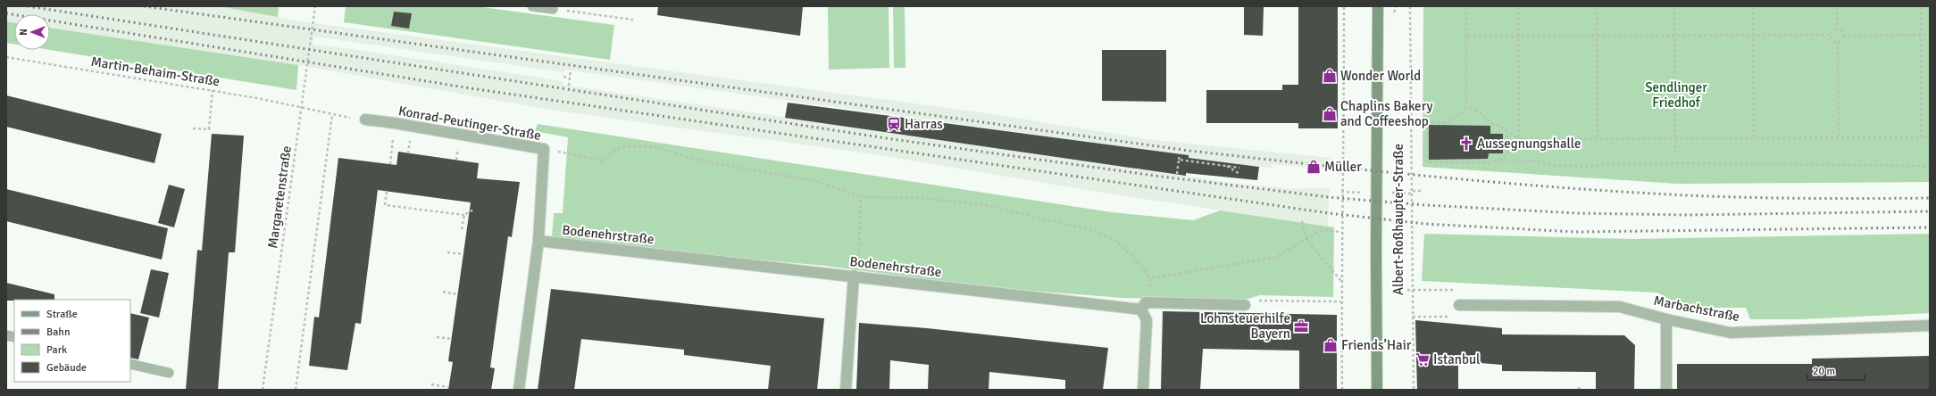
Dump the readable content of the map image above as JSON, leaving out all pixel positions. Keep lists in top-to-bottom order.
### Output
{
  "streets": {
    "main road": ["Albert-Roßhaupter-Straße"],
    "street": ["Konrad-Peutinger-Straße", "Bodenehrstraße", "Marbachstraße"],
    "path": ["Martin-Behaim-Straße", "Margaretenstraße"]
  },
  "crossings": [
    ["Martin-Behaim-Straße", "Margaretenstraße"],
    ["Konrad-Peutinger-Straße", "Bodenehrstraße"]
  ],
  "parks": ["Sendlinger Friedhof"],
  "places": {
    "shop": [
      "Wonder World",
      "Chaplins Bakery and Coffeeshop",
      "Müller",
      "Friends’Hair"
    ],
    "station": ["Harras"],
    "church": ["Aussegnungshalle"],
    "office": ["Lohnsteuerhilfe Bayern"],
    "supermarket": ["Istanbul"]
  },
  "legend": [
    "Straße",
    "Bahn",
    "Park",
    "Gebäude"
  ],
  "scale_bar": "20 m",
  "north": "left"
}
